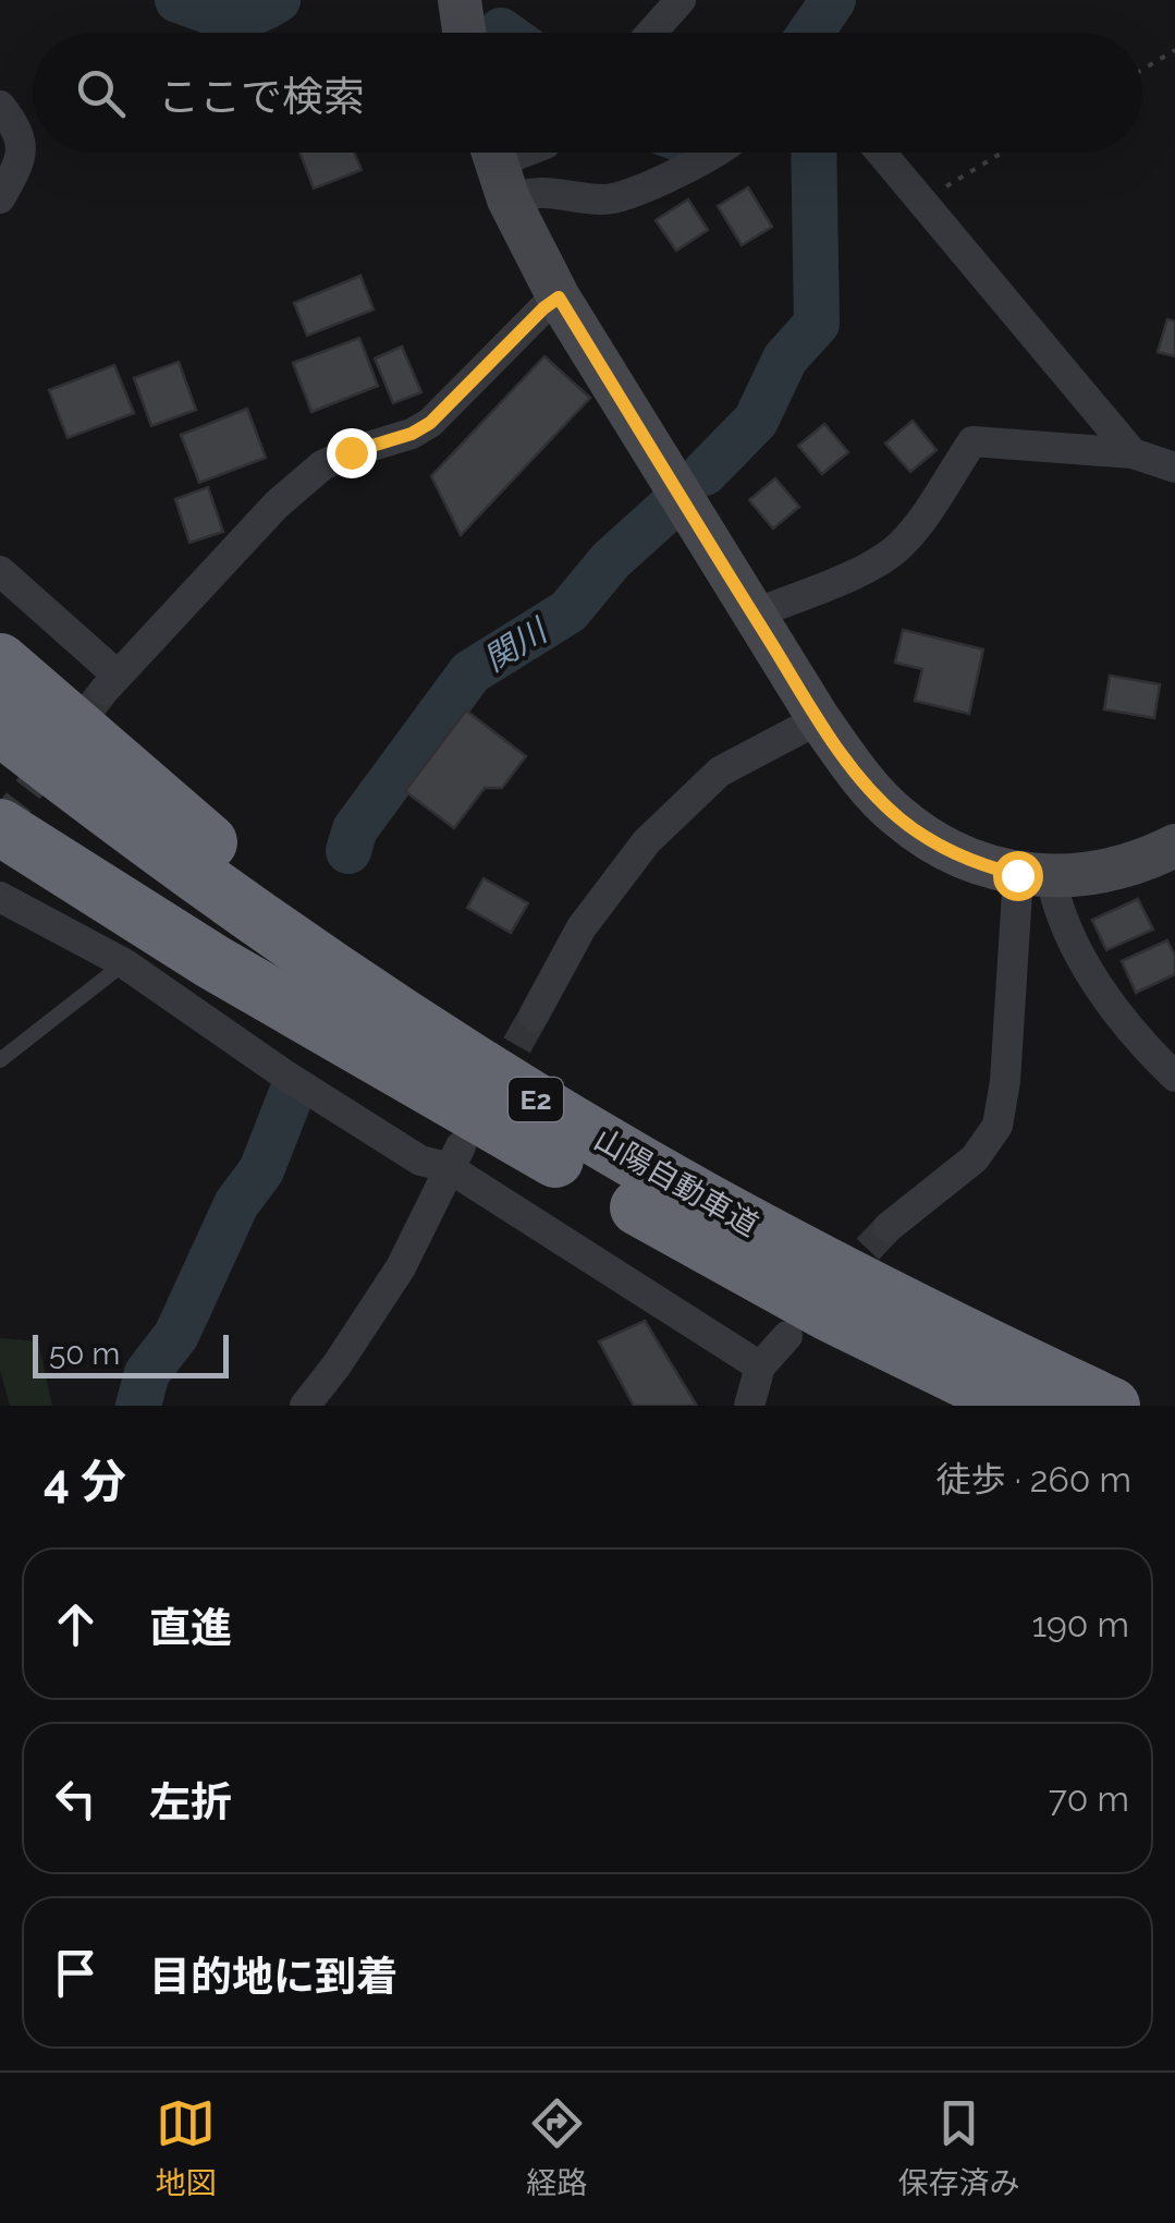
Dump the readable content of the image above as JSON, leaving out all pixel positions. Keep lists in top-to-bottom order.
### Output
{
  "streets": {
    "highway": ["E2", "山陽自動車道"]
  },
  "water": ["関川"],
  "scale_bar": "50 m",
  "page": {
    "search": "ここで検索",
    "scale": "50 m",
    "heading": ["4 分", "徒歩 · 260 m"],
    "list": [
      ["直進", "190 m"],
      ["左折", "70 m"],
      "目的地に到着"
    ],
    "nav": ["地図", "経路", "保存済み"]
  }
}
